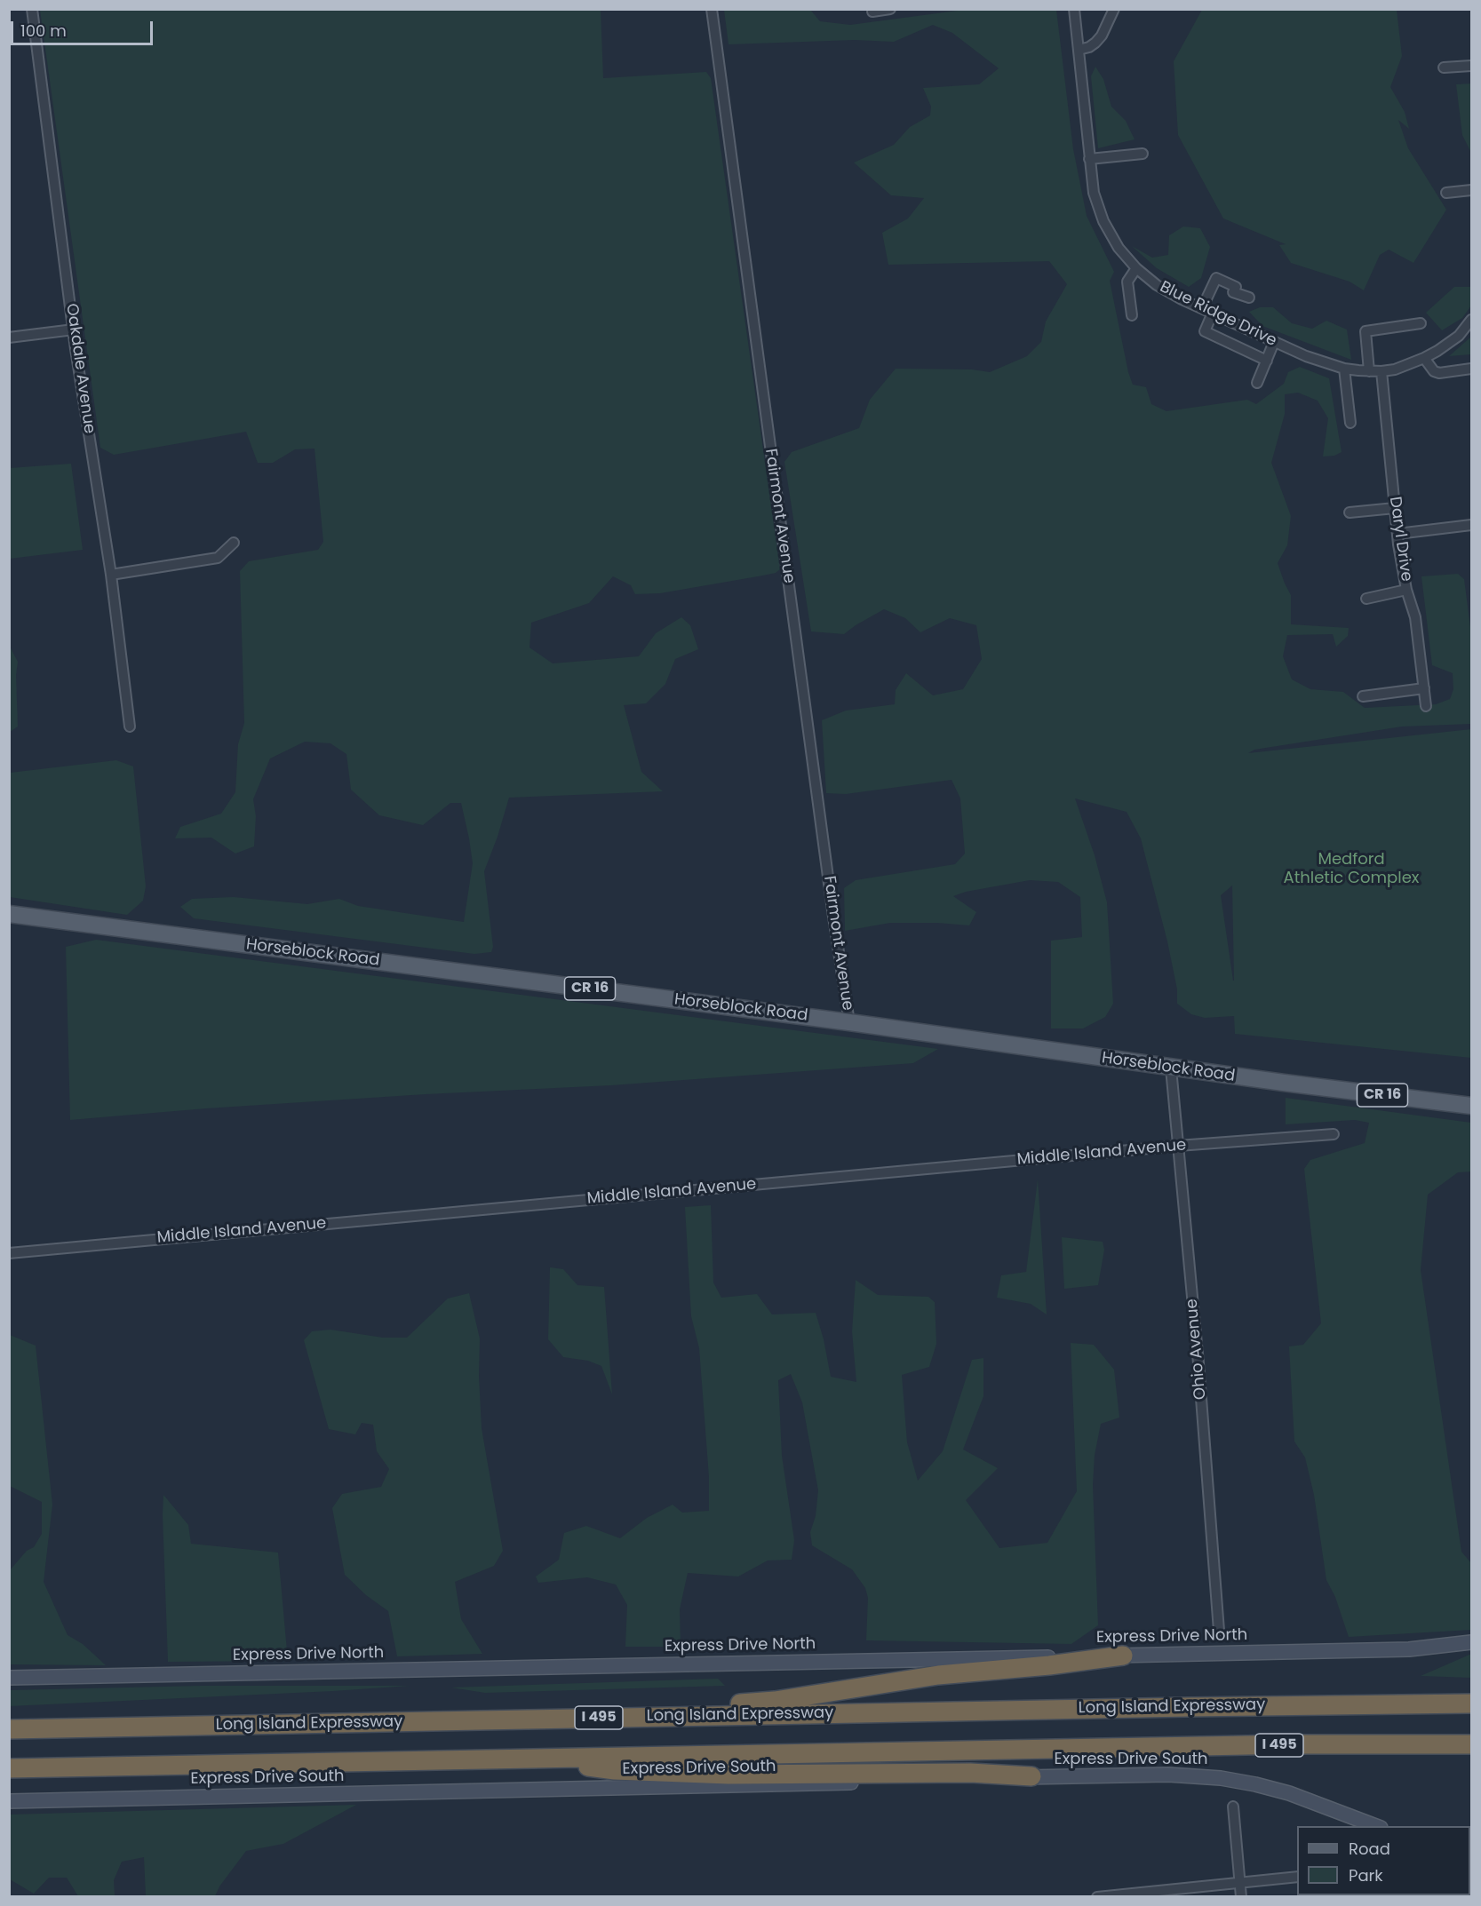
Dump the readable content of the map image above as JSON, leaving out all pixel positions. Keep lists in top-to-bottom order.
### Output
{
  "streets": {
    "highway": ["Long Island Expressway", "I 495"],
    "main road": [
      "Horseblock Road",
      "CR 16",
      "Express Drive North",
      "Express Drive South"
    ],
    "street": [
      "Blue Ridge Drive",
      "Oakdale Avenue",
      "Fairmont Avenue",
      "Daryl Drive",
      "Middle Island Avenue",
      "Ohio Avenue"
    ]
  },
  "crossings": [
    ["Blue Ridge Drive", "Daryl Drive"],
    ["Fairmont Avenue", "Horseblock Road"],
    ["Horseblock Road", "Ohio Avenue"],
    ["Middle Island Avenue", "Ohio Avenue"]
  ],
  "parks": ["Medford Athletic Complex"],
  "legend": ["Road", "Park"],
  "scale_bar": "100 m"
}
